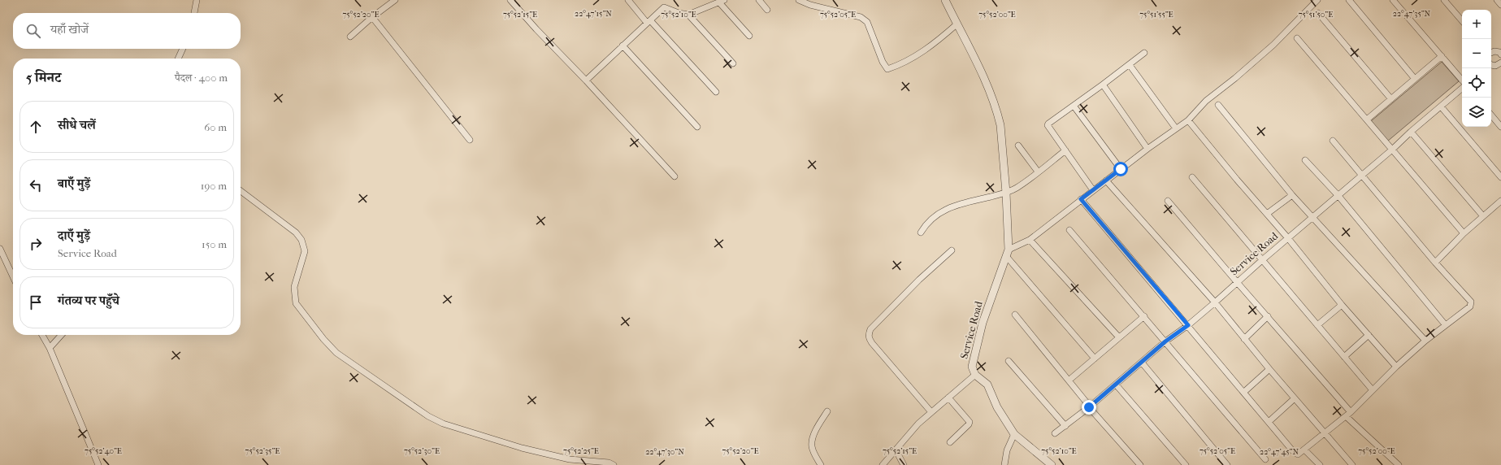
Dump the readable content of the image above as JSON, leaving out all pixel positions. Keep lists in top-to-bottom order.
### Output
{
  "streets": {
    "street": ["Service Road"]
  },
  "page": {
    "map_buttons": ["+", "−"],
    "search": "यहाँ खोजें",
    "heading": ["5 मिनट", "पैदल · 400 m"],
    "list": [
      ["सीधे चलें", "60 m"],
      ["बाएँ मुड़ें", "190 m"],
      ["दाएँ मुड़ें", "Service Road", "150 m"],
      "गंतव्य पर पहुँचे"
    ]
  },
  "coordinates": [
    "22°47'15\"N",
    "22°47'35\"N",
    "75°52'15\"E",
    "75°52'10\"E",
    "75°52'05\"E",
    "75°52'00\"E",
    "75°52'20\"E",
    "75°51'55\"E",
    "75°51'50\"E",
    "75°52'40\"E",
    "75°52'35\"E",
    "75°52'30\"E",
    "75°52'25\"E",
    "22°47'30\"N",
    "22°47'45\"N"
  ]
}
